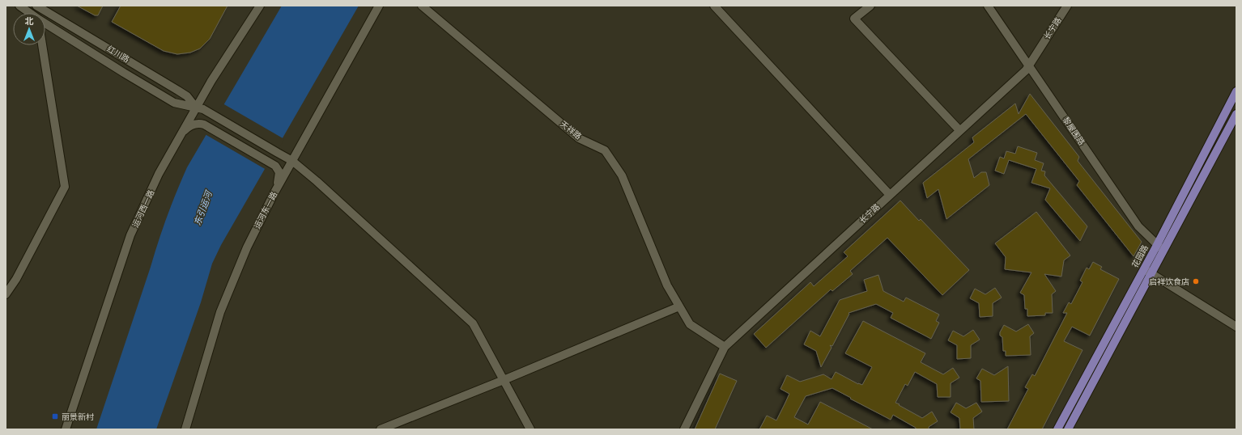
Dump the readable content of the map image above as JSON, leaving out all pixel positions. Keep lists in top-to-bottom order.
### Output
{
  "streets": {
    "main road": ["花园路"],
    "street": [
      "长宁路",
      "红川路",
      "天祥路",
      "黎屋围路",
      "运河西一路",
      "运河东一路"
    ]
  },
  "crossings": [
    ["长宁路", "天祥路"],
    ["长宁路", "黎屋围路"],
    ["红川路", "运河西一路"],
    ["红川路", "运河东一路"],
    ["黎屋围路", "花园路"]
  ],
  "water": ["东引运河"],
  "places": {
    "other": ["启祥饮食店"],
    "transit": ["丽景新村"]
  },
  "north": "top"
}
